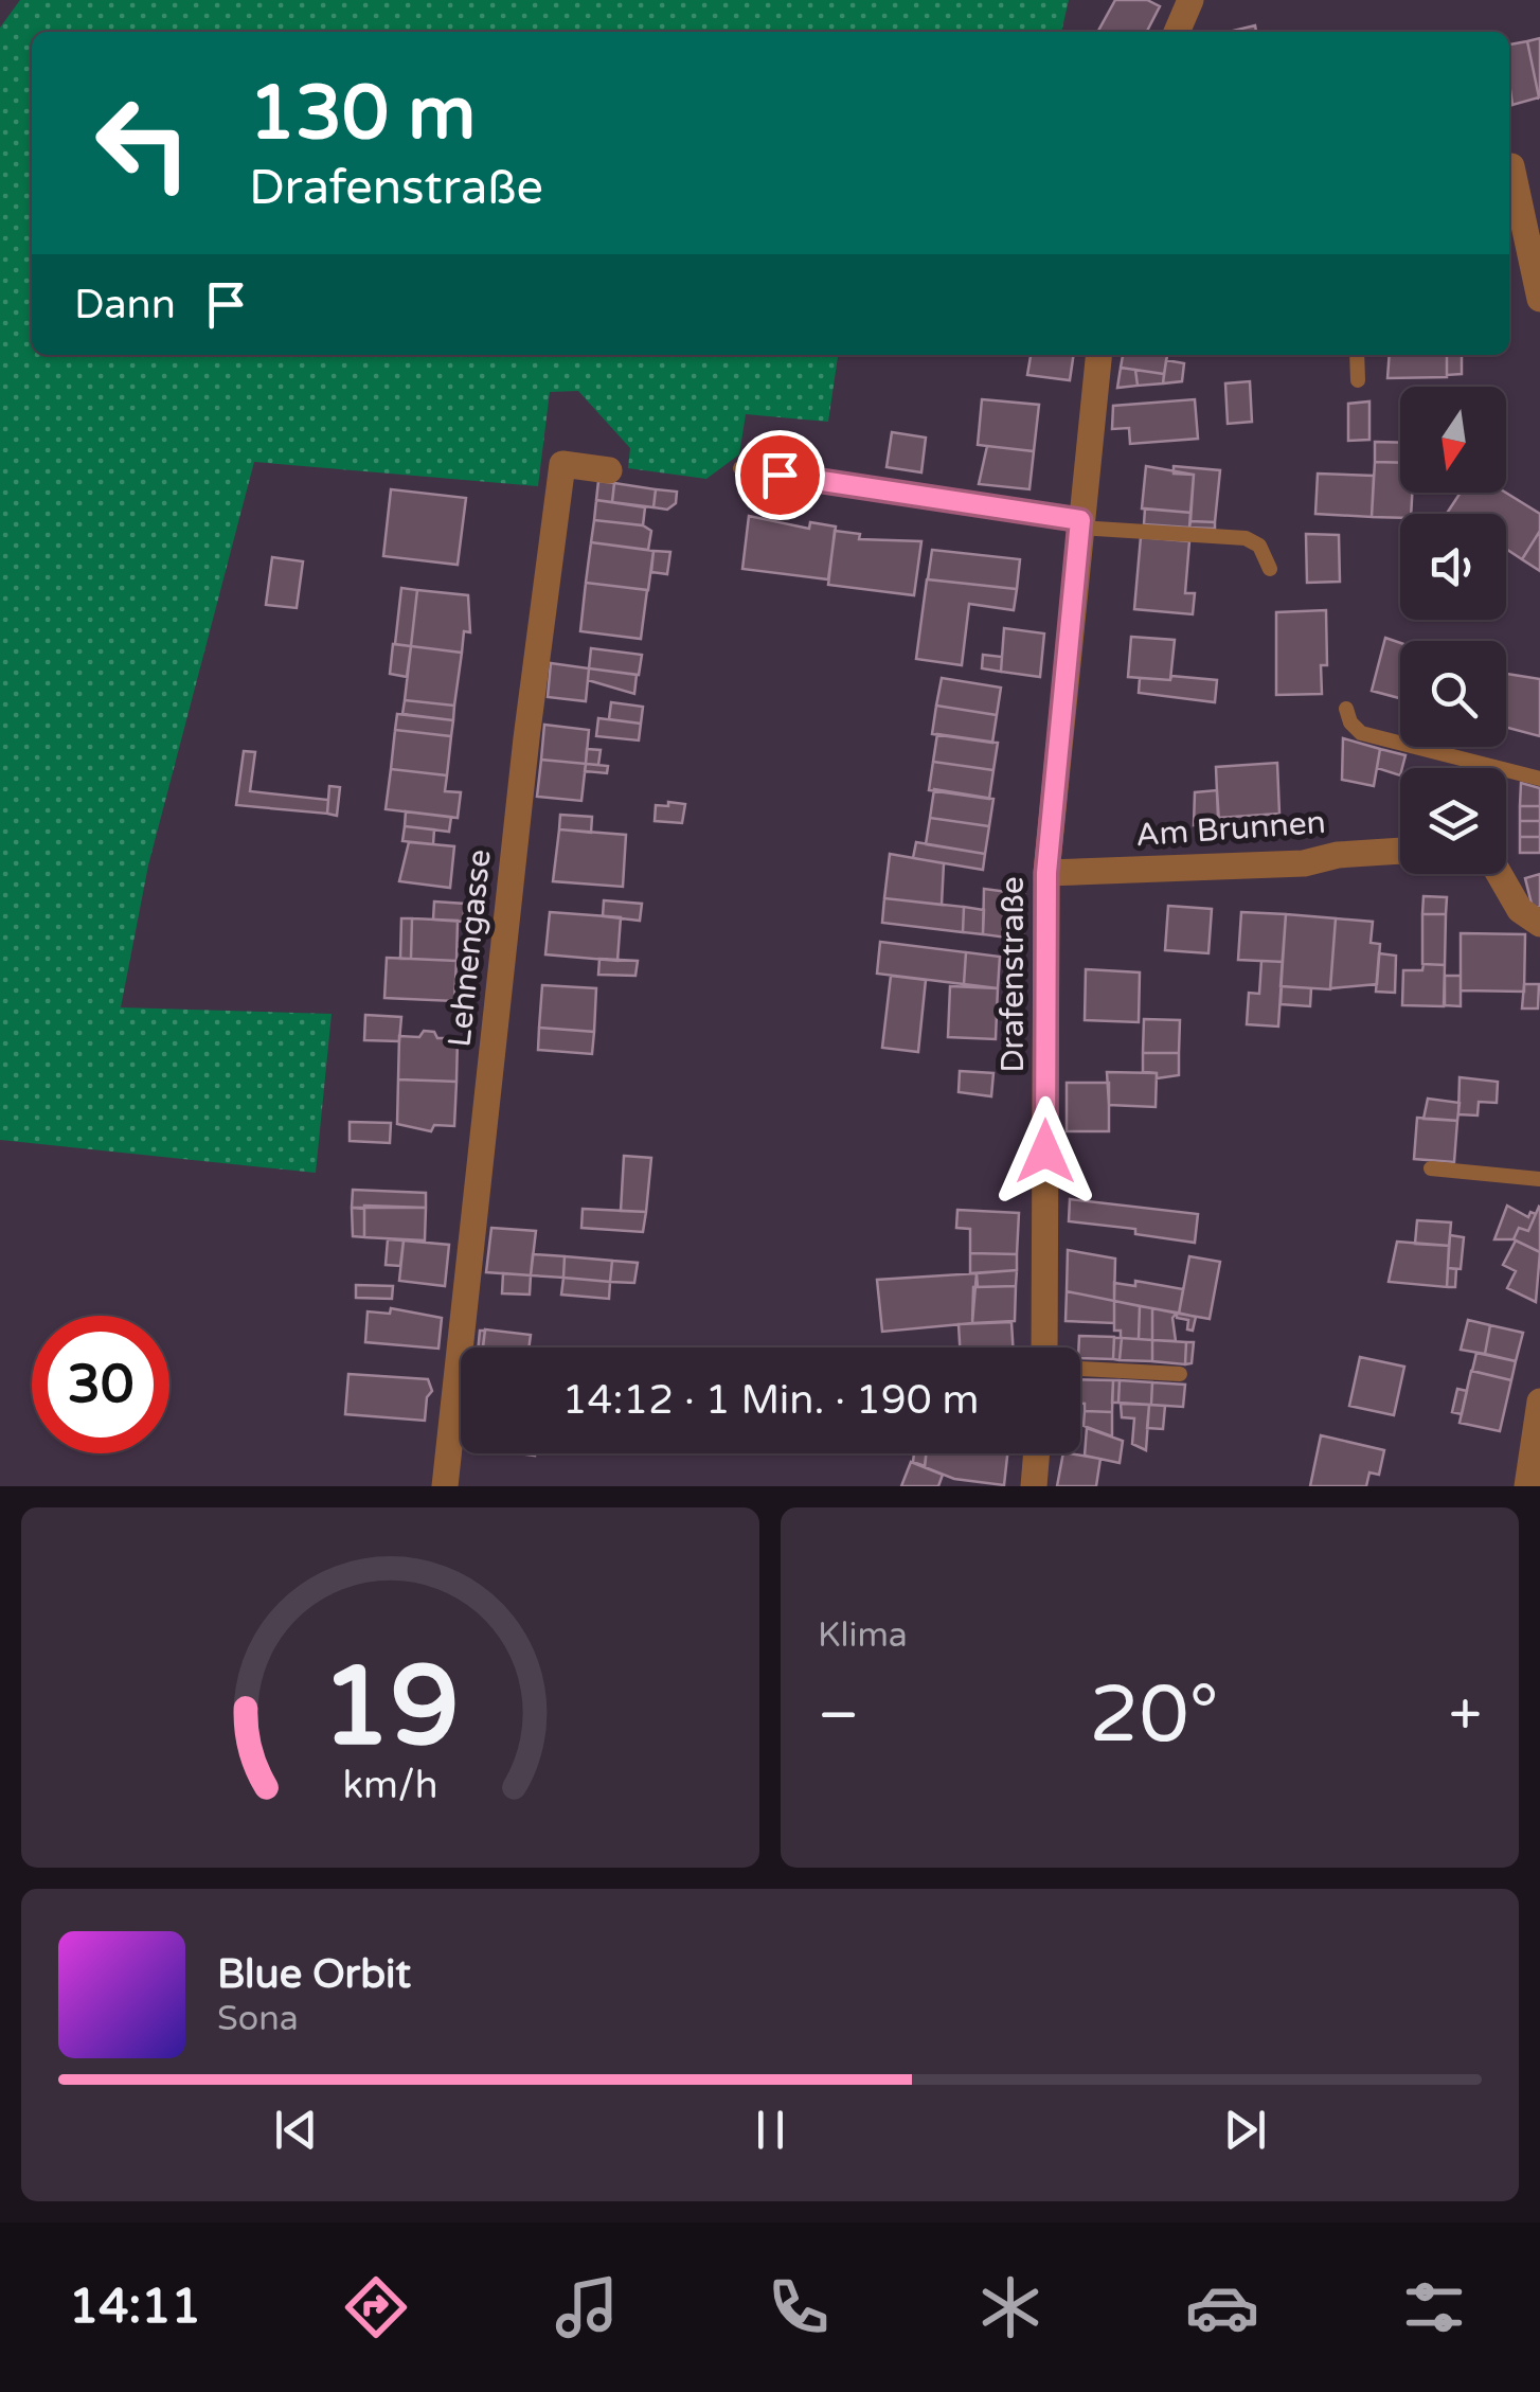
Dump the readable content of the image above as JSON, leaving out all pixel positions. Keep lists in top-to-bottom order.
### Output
{
  "streets": {
    "street": ["Am Brunnen", "Lehnengasse", "Drafenstraße"]
  },
  "crossings": [
    ["Am Brunnen", "Drafenstraße"]
  ],
  "north": "bottom",
  "page": {
    "turn": ["130 m", "Drafenstraße"],
    "then": "Dann",
    "limit": "30",
    "trip": "14:12 · 1 Min. · 190 m",
    "tile": "Klima",
    "heat": ["−", "20°", "+"],
    "song": ["Blue Orbit", "Sona"],
    "tabs": "14:11",
    "gauge": ["19", "km/h"]
  }
}
